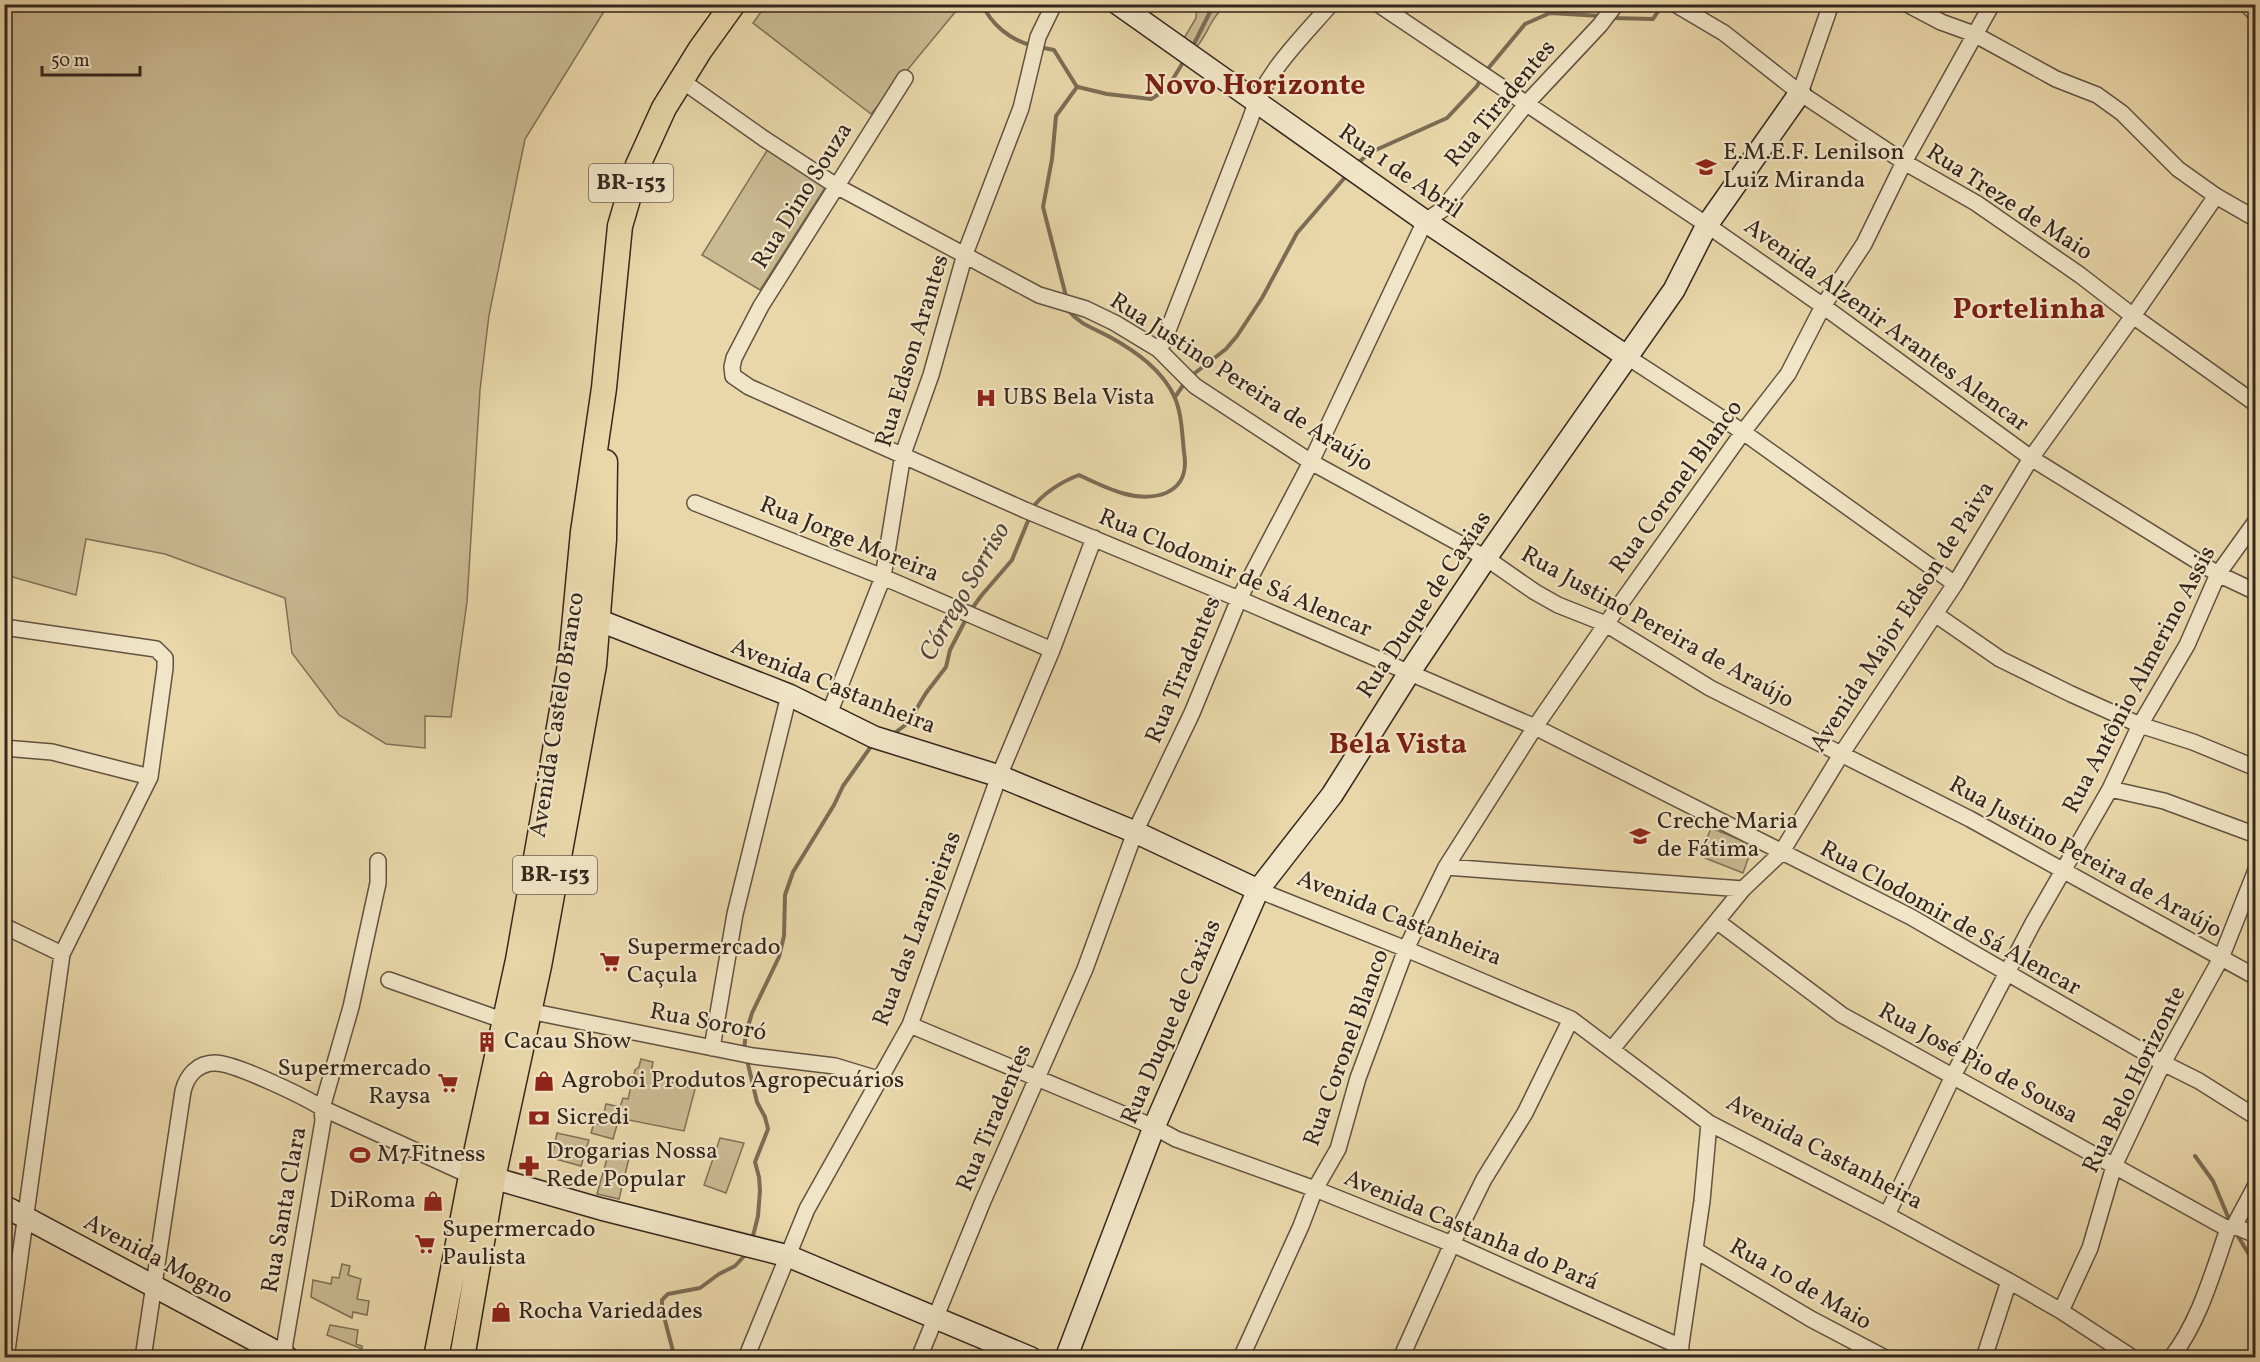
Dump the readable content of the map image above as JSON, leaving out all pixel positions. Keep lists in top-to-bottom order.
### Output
{
  "streets": {
    "main road": ["BR-153", "Avenida Castelo Branco"],
    "street": [
      "Rua Tiradentes",
      "Rua 1 de Abril",
      "Rua Dino Souza",
      "Rua Treze de Maio",
      "Avenida Alzenir Arantes Alencar",
      "Rua Edson Arantes",
      "Rua Justino Pereira de Araújo",
      "Rua Coronel Blanco",
      "Rua Jorge Moreira",
      "Rua Clodomir de Sá Alencar",
      "Rua Duque de Caxias",
      "Avenida Major Edson de Paiva",
      "Rua Antônio Almerino Assis",
      "Avenida Castanheira",
      "Rua das Laranjeiras",
      "Rua Sororó",
      "Rua José Pio de Sousa",
      "Rua Belo Horizonte",
      "Rua Santa Clara",
      "Avenida Castanha do Pará",
      "Avenida Mogno",
      "Rua 10 de Maio"
    ]
  },
  "crossings": [
    ["Rua Tiradentes", "Rua 1 de Abril"],
    ["Rua Tiradentes", "Avenida Alzenir Arantes Alencar"],
    ["Rua Tiradentes", "Rua Justino Pereira de Araújo"],
    ["Rua Tiradentes", "Rua Clodomir de Sá Alencar"],
    ["Rua Tiradentes", "Avenida Castanheira"],
    ["Rua Tiradentes", "Avenida Castanha do Pará"],
    ["Rua 1 de Abril", "Rua Duque de Caxias"],
    ["Rua Dino Souza", "Rua Justino Pereira de Araújo"],
    ["Rua Dino Souza", "Rua Clodomir de Sá Alencar"],
    ["Rua Treze de Maio", "Rua Coronel Blanco"],
    ["Rua Treze de Maio", "Rua Duque de Caxias"],
    ["Rua Treze de Maio", "Avenida Major Edson de Paiva"],
    ["Avenida Alzenir Arantes Alencar", "Rua Coronel Blanco"],
    ["Avenida Alzenir Arantes Alencar", "Rua Duque de Caxias"],
    ["Avenida Alzenir Arantes Alencar", "Avenida Major Edson de Paiva"],
    ["Avenida Alzenir Arantes Alencar", "Rua Antônio Almerino Assis"],
    ["Rua Edson Arantes", "Rua Justino Pereira de Araújo"],
    ["Rua Edson Arantes", "Rua Jorge Moreira"],
    ["Rua Edson Arantes", "Rua Clodomir de Sá Alencar"],
    ["Rua Edson Arantes", "Avenida Castanheira"],
    ["Rua Justino Pereira de Araújo", "Rua Coronel Blanco"],
    ["Rua Justino Pereira de Araújo", "Rua Duque de Caxias"],
    ["Rua Justino Pereira de Araújo", "Avenida Major Edson de Paiva"],
    ["Rua Justino Pereira de Araújo", "Rua Antônio Almerino Assis"],
    ["Rua Justino Pereira de Araújo", "Avenida Castelo Branco"],
    ["Rua Justino Pereira de Araújo", "Rua Belo Horizonte"],
    ["Rua Coronel Blanco", "Rua Clodomir de Sá Alencar"],
    ["Rua Coronel Blanco", "Avenida Castanheira"],
    ["Rua Coronel Blanco", "Avenida Castanha do Pará"],
    ["Rua Jorge Moreira", "Rua das Laranjeiras"],
    ["Rua Clodomir de Sá Alencar", "Rua Duque de Caxias"],
    ["Rua Clodomir de Sá Alencar", "Avenida Major Edson de Paiva"],
    ["Rua Clodomir de Sá Alencar", "Rua Antônio Almerino Assis"],
    ["Rua Clodomir de Sá Alencar", "Rua das Laranjeiras"],
    ["Rua Clodomir de Sá Alencar", "Rua Belo Horizonte"],
    ["Rua Duque de Caxias", "Avenida Castanheira"],
    ["Rua Duque de Caxias", "Avenida Castanha do Pará"],
    ["Avenida Major Edson de Paiva", "Avenida Castanheira"],
    ["Avenida Major Edson de Paiva", "Rua José Pio de Sousa"],
    ["Rua Antônio Almerino Assis", "Avenida Castanheira"],
    ["Rua Antônio Almerino Assis", "Rua José Pio de Sousa"],
    ["Avenida Castanheira", "Avenida Castelo Branco"],
    ["Avenida Castanheira", "Rua das Laranjeiras"],
    ["Avenida Castanheira", "Rua Belo Horizonte"],
    ["Avenida Castelo Branco", "Rua Sororó"],
    ["Rua das Laranjeiras", "Rua Sororó"],
    ["Rua das Laranjeiras", "Avenida Castanha do Pará"],
    ["Rua José Pio de Sousa", "Rua Belo Horizonte"],
    ["Rua Santa Clara", "Avenida Mogno"]
  ],
  "districts": ["Novo Horizonte", "Portelinha", "Bela Vista"],
  "water": ["Córrego Sorriso"],
  "places": {
    "school or university": ["E.M.E.F. Lenilson Luiz Miranda", "Creche Maria de Fátima"],
    "hospital": ["UBS Bela Vista"],
    "supermarket": ["Supermercado Caçula", "Supermercado Raysa", "Supermercado Paulista"],
    "building": ["Cacau Show"],
    "shop": ["Agroboi Produtos Agropecuários", "DiRoma", "Rocha Variedades"],
    "bank": ["Sicredi"],
    "sports": ["M7Fitness"],
    "pharmacy": ["Drogarias Nossa Rede Popular"]
  },
  "scale_bar": "50 m"
}
